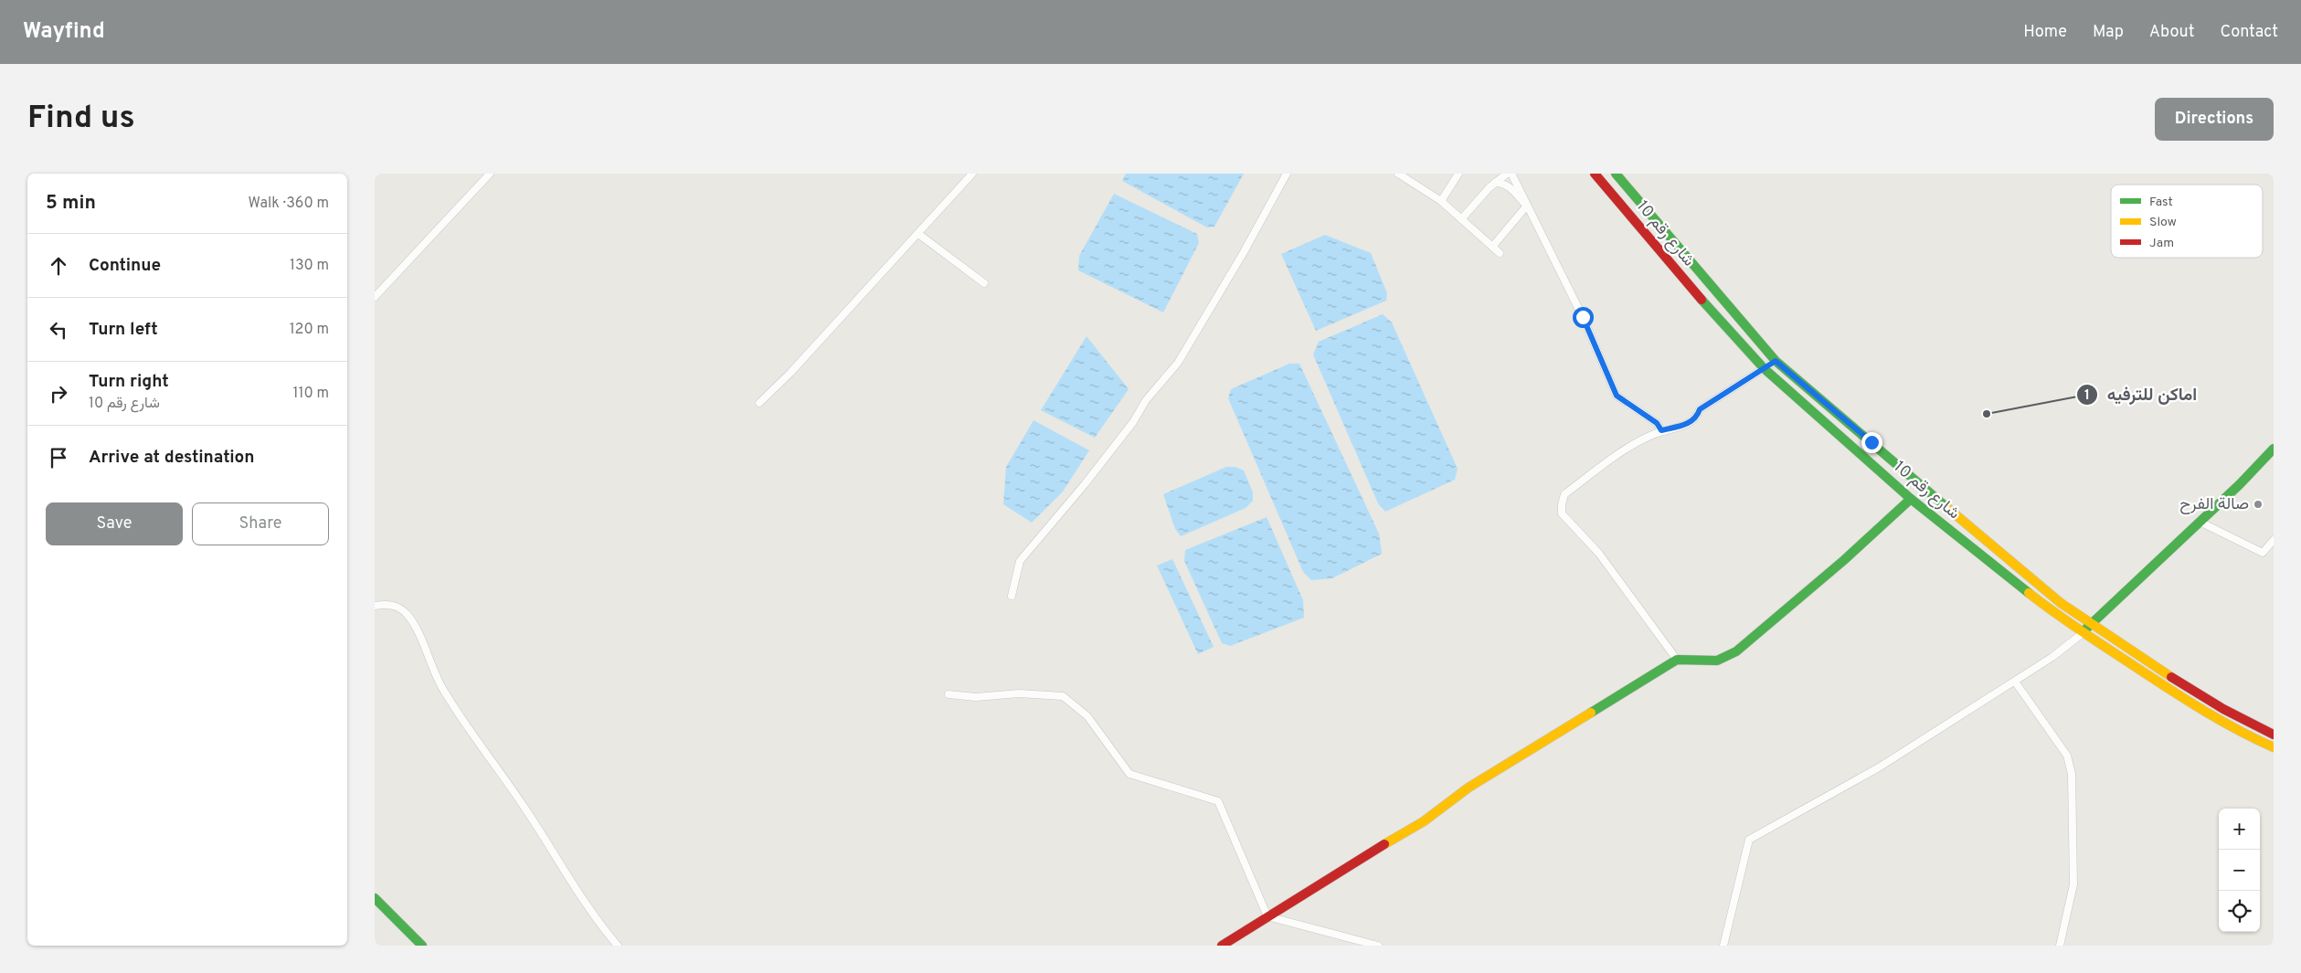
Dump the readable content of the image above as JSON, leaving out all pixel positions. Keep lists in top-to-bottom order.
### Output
{
  "streets": {
    "main road": ["شارع رقم 10"]
  },
  "places": ["اماكن للترفيه", "صالة الفرح"],
  "legend": ["Fast", "Slow", "Jam"],
  "page": {
    "header": "Wayfind",
    "nav": [
      "Home",
      "Map",
      "About",
      "Contact"
    ],
    "buttons": [
      "Directions",
      ["Save", "Share"]
    ],
    "title": "Find us",
    "heading": ["5 min", "Walk · 360 m"],
    "list": [
      ["Continue", "130 m"],
      ["Turn left", "120 m"],
      ["Turn right", "شارع رقم 10", "110 m"],
      "Arrive at destination"
    ],
    "map_buttons": ["+", "−"]
  }
}
